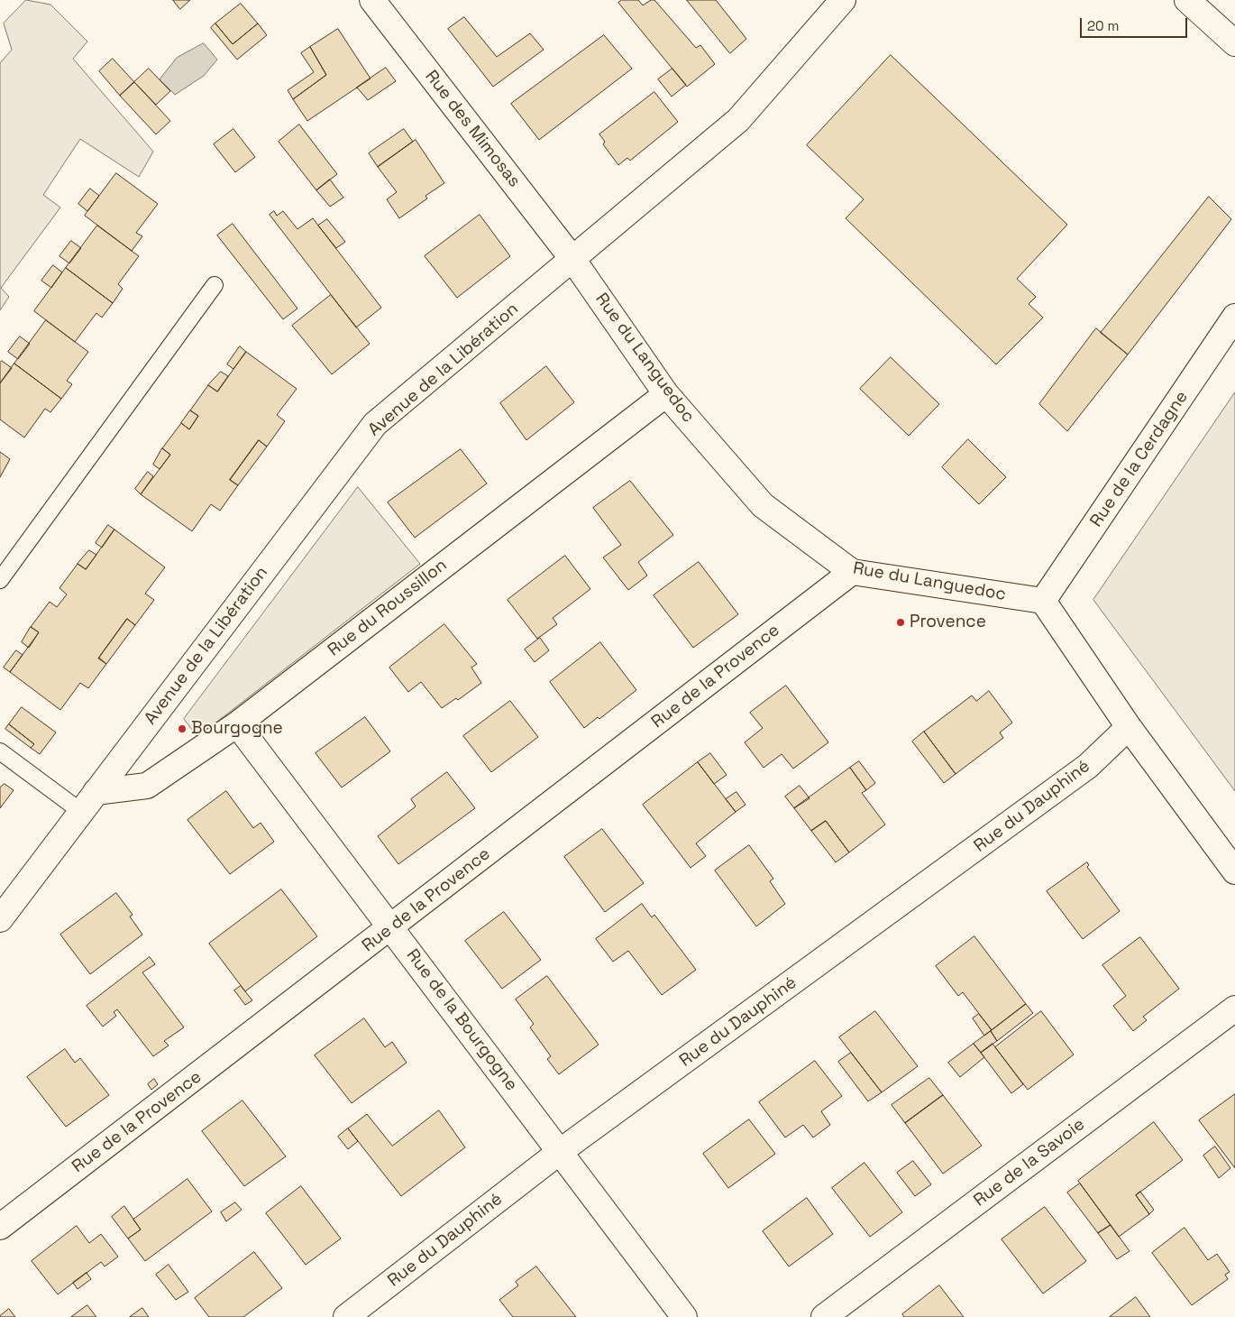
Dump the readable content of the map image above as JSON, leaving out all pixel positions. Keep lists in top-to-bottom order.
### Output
{
  "streets": {
    "street": [
      "Rue des Mimosas",
      "Rue du Languedoc",
      "Avenue de la Libération",
      "Rue de la Cerdagne",
      "Rue du Roussillon",
      "Rue de la Provence",
      "Rue du Dauphiné",
      "Rue de la Bourgogne",
      "Rue de la Savoie"
    ]
  },
  "crossings": [
    ["Rue des Mimosas", "Rue du Languedoc"],
    ["Rue des Mimosas", "Avenue de la Libération"],
    ["Rue du Languedoc", "Avenue de la Libération"],
    ["Rue du Languedoc", "Rue de la Cerdagne"],
    ["Rue du Languedoc", "Rue du Roussillon"],
    ["Rue du Languedoc", "Rue de la Provence"],
    ["Avenue de la Libération", "Rue du Roussillon"],
    ["Rue du Roussillon", "Rue de la Bourgogne"],
    ["Rue de la Provence", "Rue de la Bourgogne"],
    ["Rue du Dauphiné", "Rue de la Bourgogne"]
  ],
  "places": ["Provence", "Bourgogne"],
  "scale_bar": "20 m"
}
